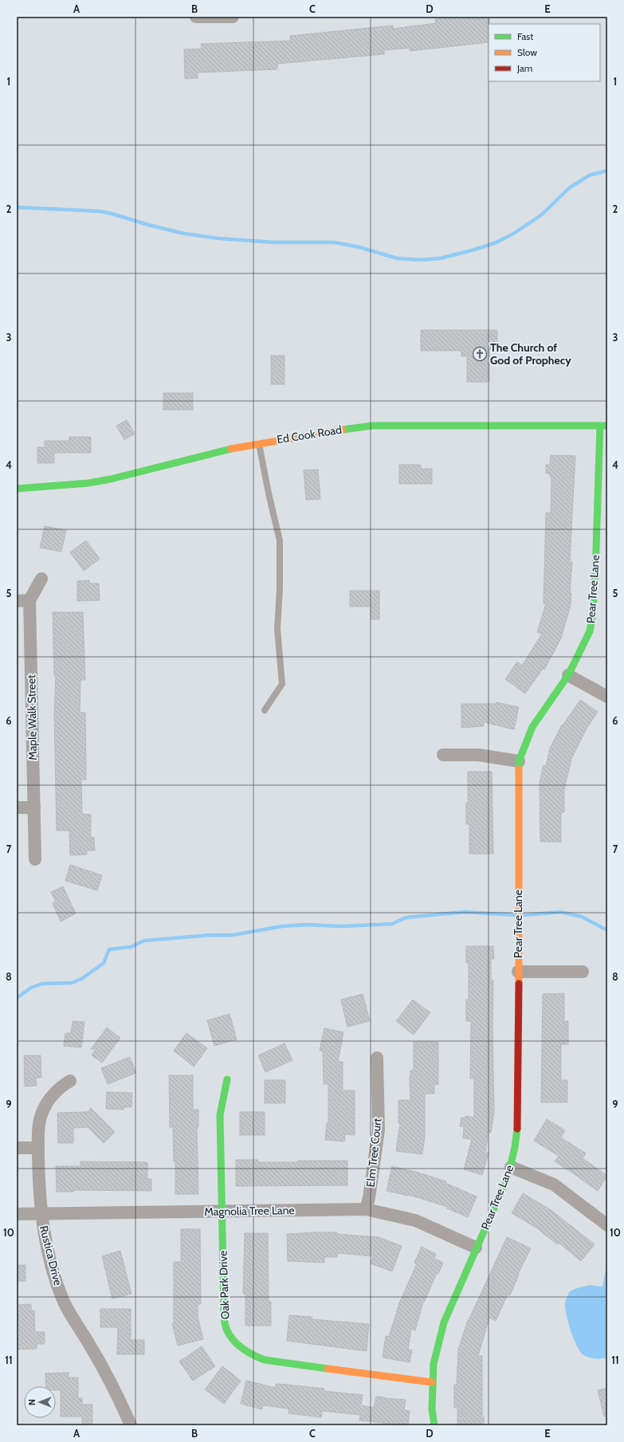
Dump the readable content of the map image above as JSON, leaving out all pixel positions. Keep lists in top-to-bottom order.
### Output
{
  "streets": {
    "street": [
      "Ed Cook Road",
      "Pear Tree Lane",
      "Maple Walk Street",
      "Elm Tree Court",
      "Magnolia Tree Lane",
      "Rustica Drive",
      "Oak Park Drive"
    ]
  },
  "crossings": [
    ["Ed Cook Road", "Pear Tree Lane"],
    ["Pear Tree Lane", "Magnolia Tree Lane"],
    ["Pear Tree Lane", "Oak Park Drive"],
    ["Elm Tree Court", "Magnolia Tree Lane"],
    ["Magnolia Tree Lane", "Rustica Drive"],
    ["Magnolia Tree Lane", "Oak Park Drive"]
  ],
  "places": {
    "church": ["The Church of God of Prophecy"]
  },
  "legend": ["Fast", "Slow", "Jam"],
  "north": "left",
  "grid": {
    "columns": [
      "A",
      "B",
      "C",
      "D",
      "E"
    ],
    "rows": [
      "1",
      "2",
      "3",
      "4",
      "5",
      "6",
      "7",
      "8",
      "9",
      "10",
      "11"
    ]
  }
}
